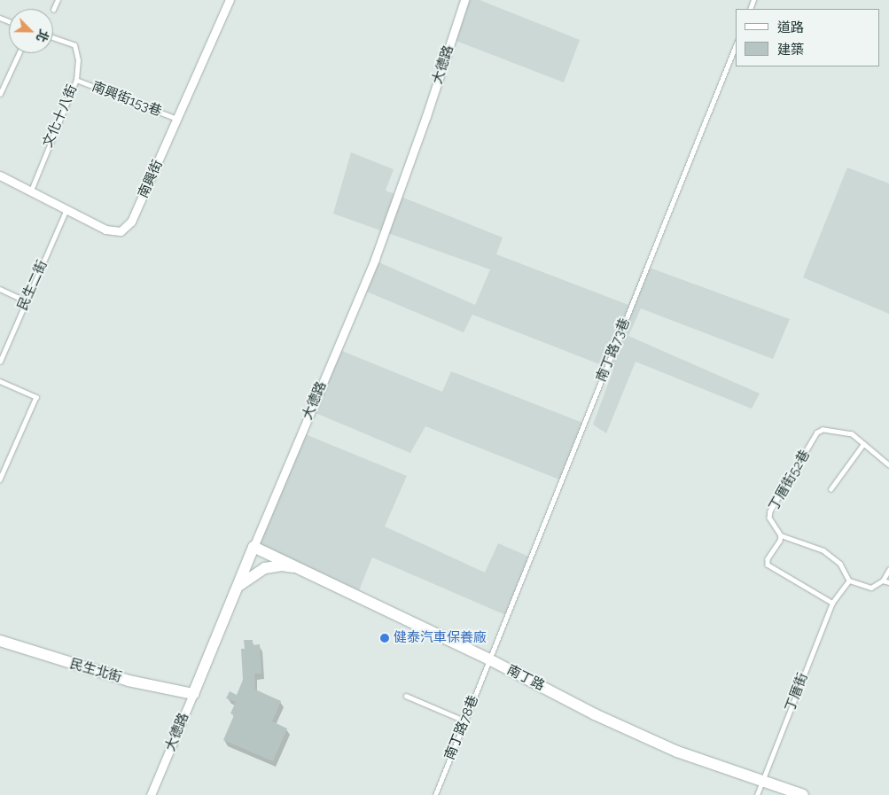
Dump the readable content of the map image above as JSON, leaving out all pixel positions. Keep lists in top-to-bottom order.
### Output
{
  "streets": {
    "street": [
      "大德路",
      "南興街",
      "民生北街",
      "南丁路"
    ],
    "lane": [
      "南興街153巷",
      "文化十八街",
      "民生二街",
      "南丁路73巷",
      "丁厝街52巷",
      "丁厝街",
      "南丁路78巷"
    ]
  },
  "crossings": [
    ["大德路", "民生北街"],
    ["大德路", "南丁路"],
    ["南興街153巷", "文化十八街"],
    ["南興街153巷", "南興街"],
    ["文化十八街", "南興街"],
    ["南興街", "民生二街"],
    ["南丁路73巷", "南丁路"],
    ["南丁路73巷", "南丁路78巷"],
    ["南丁路", "丁厝街"],
    ["南丁路", "南丁路78巷"]
  ],
  "places": ["健泰汽車保養廠"],
  "legend": ["道路", "建築"],
  "north": "bottom right"
}
